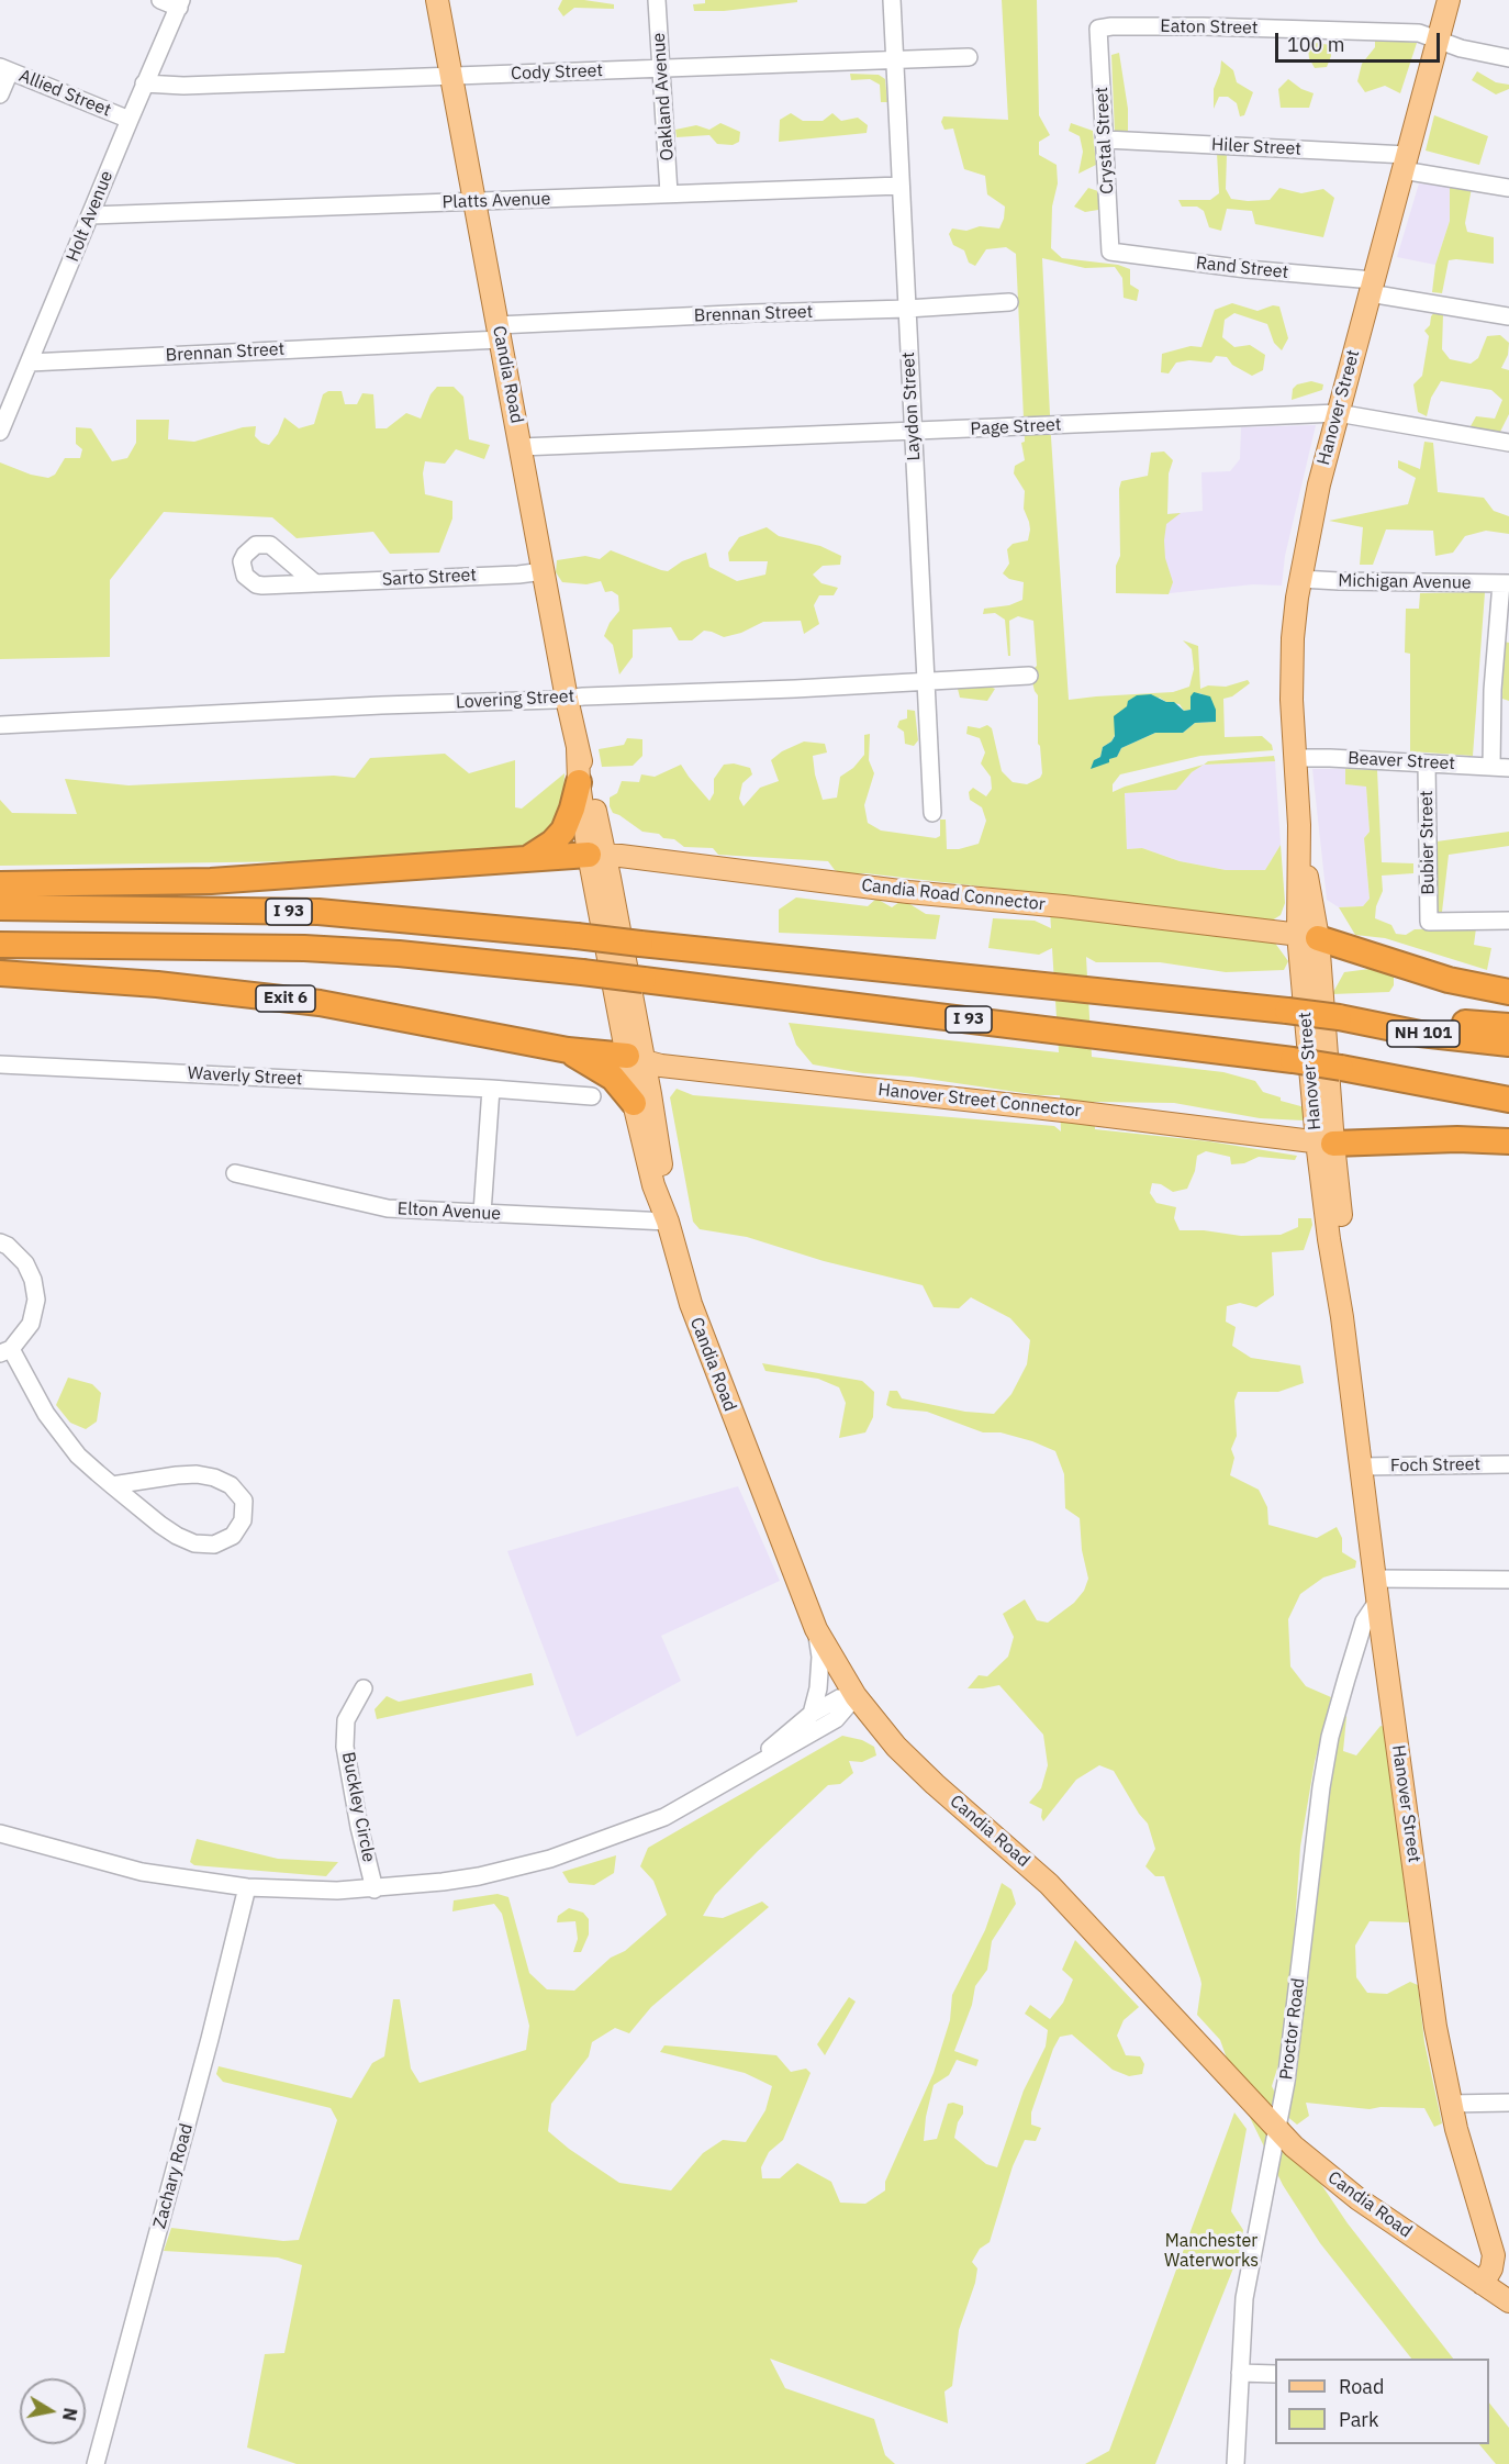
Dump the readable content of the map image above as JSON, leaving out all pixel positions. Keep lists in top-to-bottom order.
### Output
{
  "streets": {
    "highway": ["I 93", "Exit 6", "NH 101"],
    "main road": [
      "Candia Road",
      "Hanover Street",
      "Candia Road Connector",
      "Hanover Street Connector"
    ],
    "street": [
      "Eaton Street",
      "Cody Street",
      "Allied Street",
      "Oakland Avenue",
      "Crystal Street",
      "Hiler Street",
      "Platts Avenue",
      "Holt Avenue",
      "Rand Street",
      "Brennan Street",
      "Laydon Street",
      "Page Street",
      "Sarto Street",
      "Michigan Avenue",
      "Lovering Street",
      "Beaver Street",
      "Bubier Street",
      "Waverly Street",
      "Elton Avenue",
      "Foch Street",
      "Buckley Circle",
      "Proctor Road",
      "Zachary Road"
    ]
  },
  "crossings": [
    ["Eaton Street", "Crystal Street"],
    ["Eaton Street", "Hanover Street"],
    ["Cody Street", "Oakland Avenue"],
    ["Cody Street", "Holt Avenue"],
    ["Cody Street", "Candia Road"],
    ["Cody Street", "Laydon Street"],
    ["Allied Street", "Holt Avenue"],
    ["Oakland Avenue", "Platts Avenue"],
    ["Crystal Street", "Hiler Street"],
    ["Crystal Street", "Rand Street"],
    ["Hiler Street", "Hanover Street"],
    ["Platts Avenue", "Holt Avenue"],
    ["Platts Avenue", "Candia Road"],
    ["Platts Avenue", "Laydon Street"],
    ["Holt Avenue", "Brennan Street"],
    ["Rand Street", "Hanover Street"],
    ["Brennan Street", "Candia Road"],
    ["Brennan Street", "Laydon Street"],
    ["Candia Road", "Hanover Street"],
    ["Candia Road", "Page Street"],
    ["Candia Road", "Sarto Street"],
    ["Candia Road", "Lovering Street"],
    ["Candia Road", "Candia Road Connector"],
    ["Candia Road", "Hanover Street Connector"],
    ["Candia Road", "Elton Avenue"],
    ["Candia Road", "Proctor Road"],
    ["Laydon Street", "Page Street"],
    ["Laydon Street", "Lovering Street"],
    ["Hanover Street", "Page Street"],
    ["Hanover Street", "Michigan Avenue"],
    ["Hanover Street", "Beaver Street"],
    ["Hanover Street", "Candia Road Connector"],
    ["Hanover Street", "Hanover Street Connector"],
    ["Hanover Street", "Foch Street"],
    ["Hanover Street", "Proctor Road"],
    ["Beaver Street", "Bubier Street"],
    ["I 93", "NH 101"]
  ],
  "parks": ["Manchester Waterworks"],
  "legend": ["Road", "Park"],
  "scale_bar": "100 m",
  "north": "right"
}
